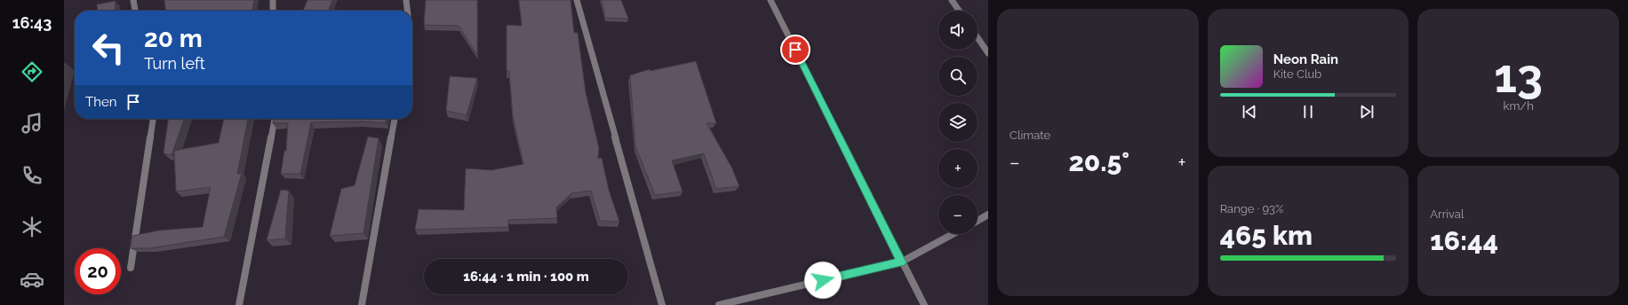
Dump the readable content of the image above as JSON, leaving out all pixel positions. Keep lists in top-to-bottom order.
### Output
{
  "page": {
    "tabs": "16:43",
    "tile": [
      "Climate",
      ["13", "km/h"],
      ["Range · 93%", "465 km"],
      ["Arrival", "16:44"]
    ],
    "map_buttons": ["+", "−"],
    "turn": ["20 m", "Turn left"],
    "song": ["Neon Rain", "Kite Club"],
    "then": "Then",
    "heat": ["−", "20.5°", "+"],
    "limit": "20",
    "trip": "16:44 · 1 min · 100 m"
  }
}
